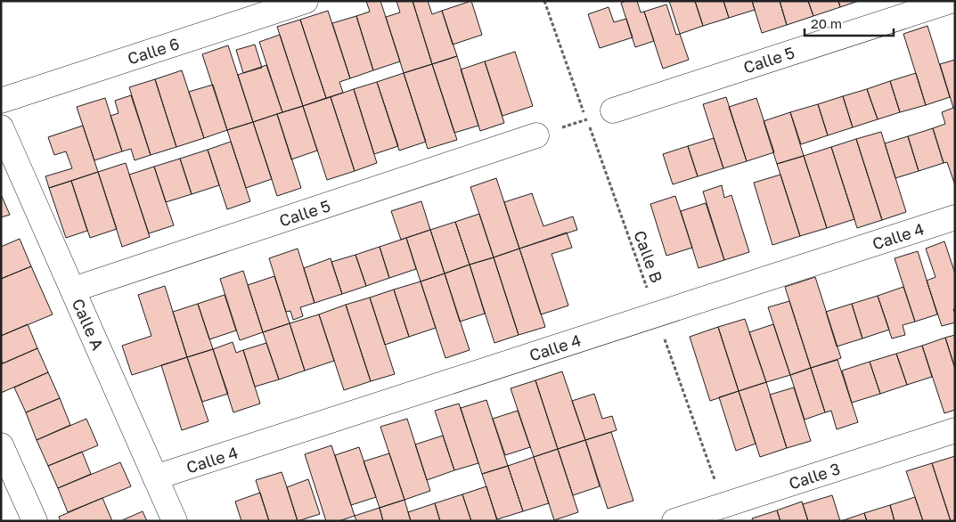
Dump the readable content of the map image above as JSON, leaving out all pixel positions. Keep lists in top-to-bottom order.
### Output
{
  "streets": {
    "street": [
      "Calle 6",
      "Calle 5",
      "Calle 4",
      "Calle A",
      "Calle 3"
    ],
    "path": ["Calle B"]
  },
  "crossings": [
    ["Calle 5", "Calle A"],
    ["Calle 4", "Calle B"],
    ["Calle 4", "Calle A"],
    ["Calle B", "Calle 3"]
  ],
  "scale_bar": "20 m"
}
